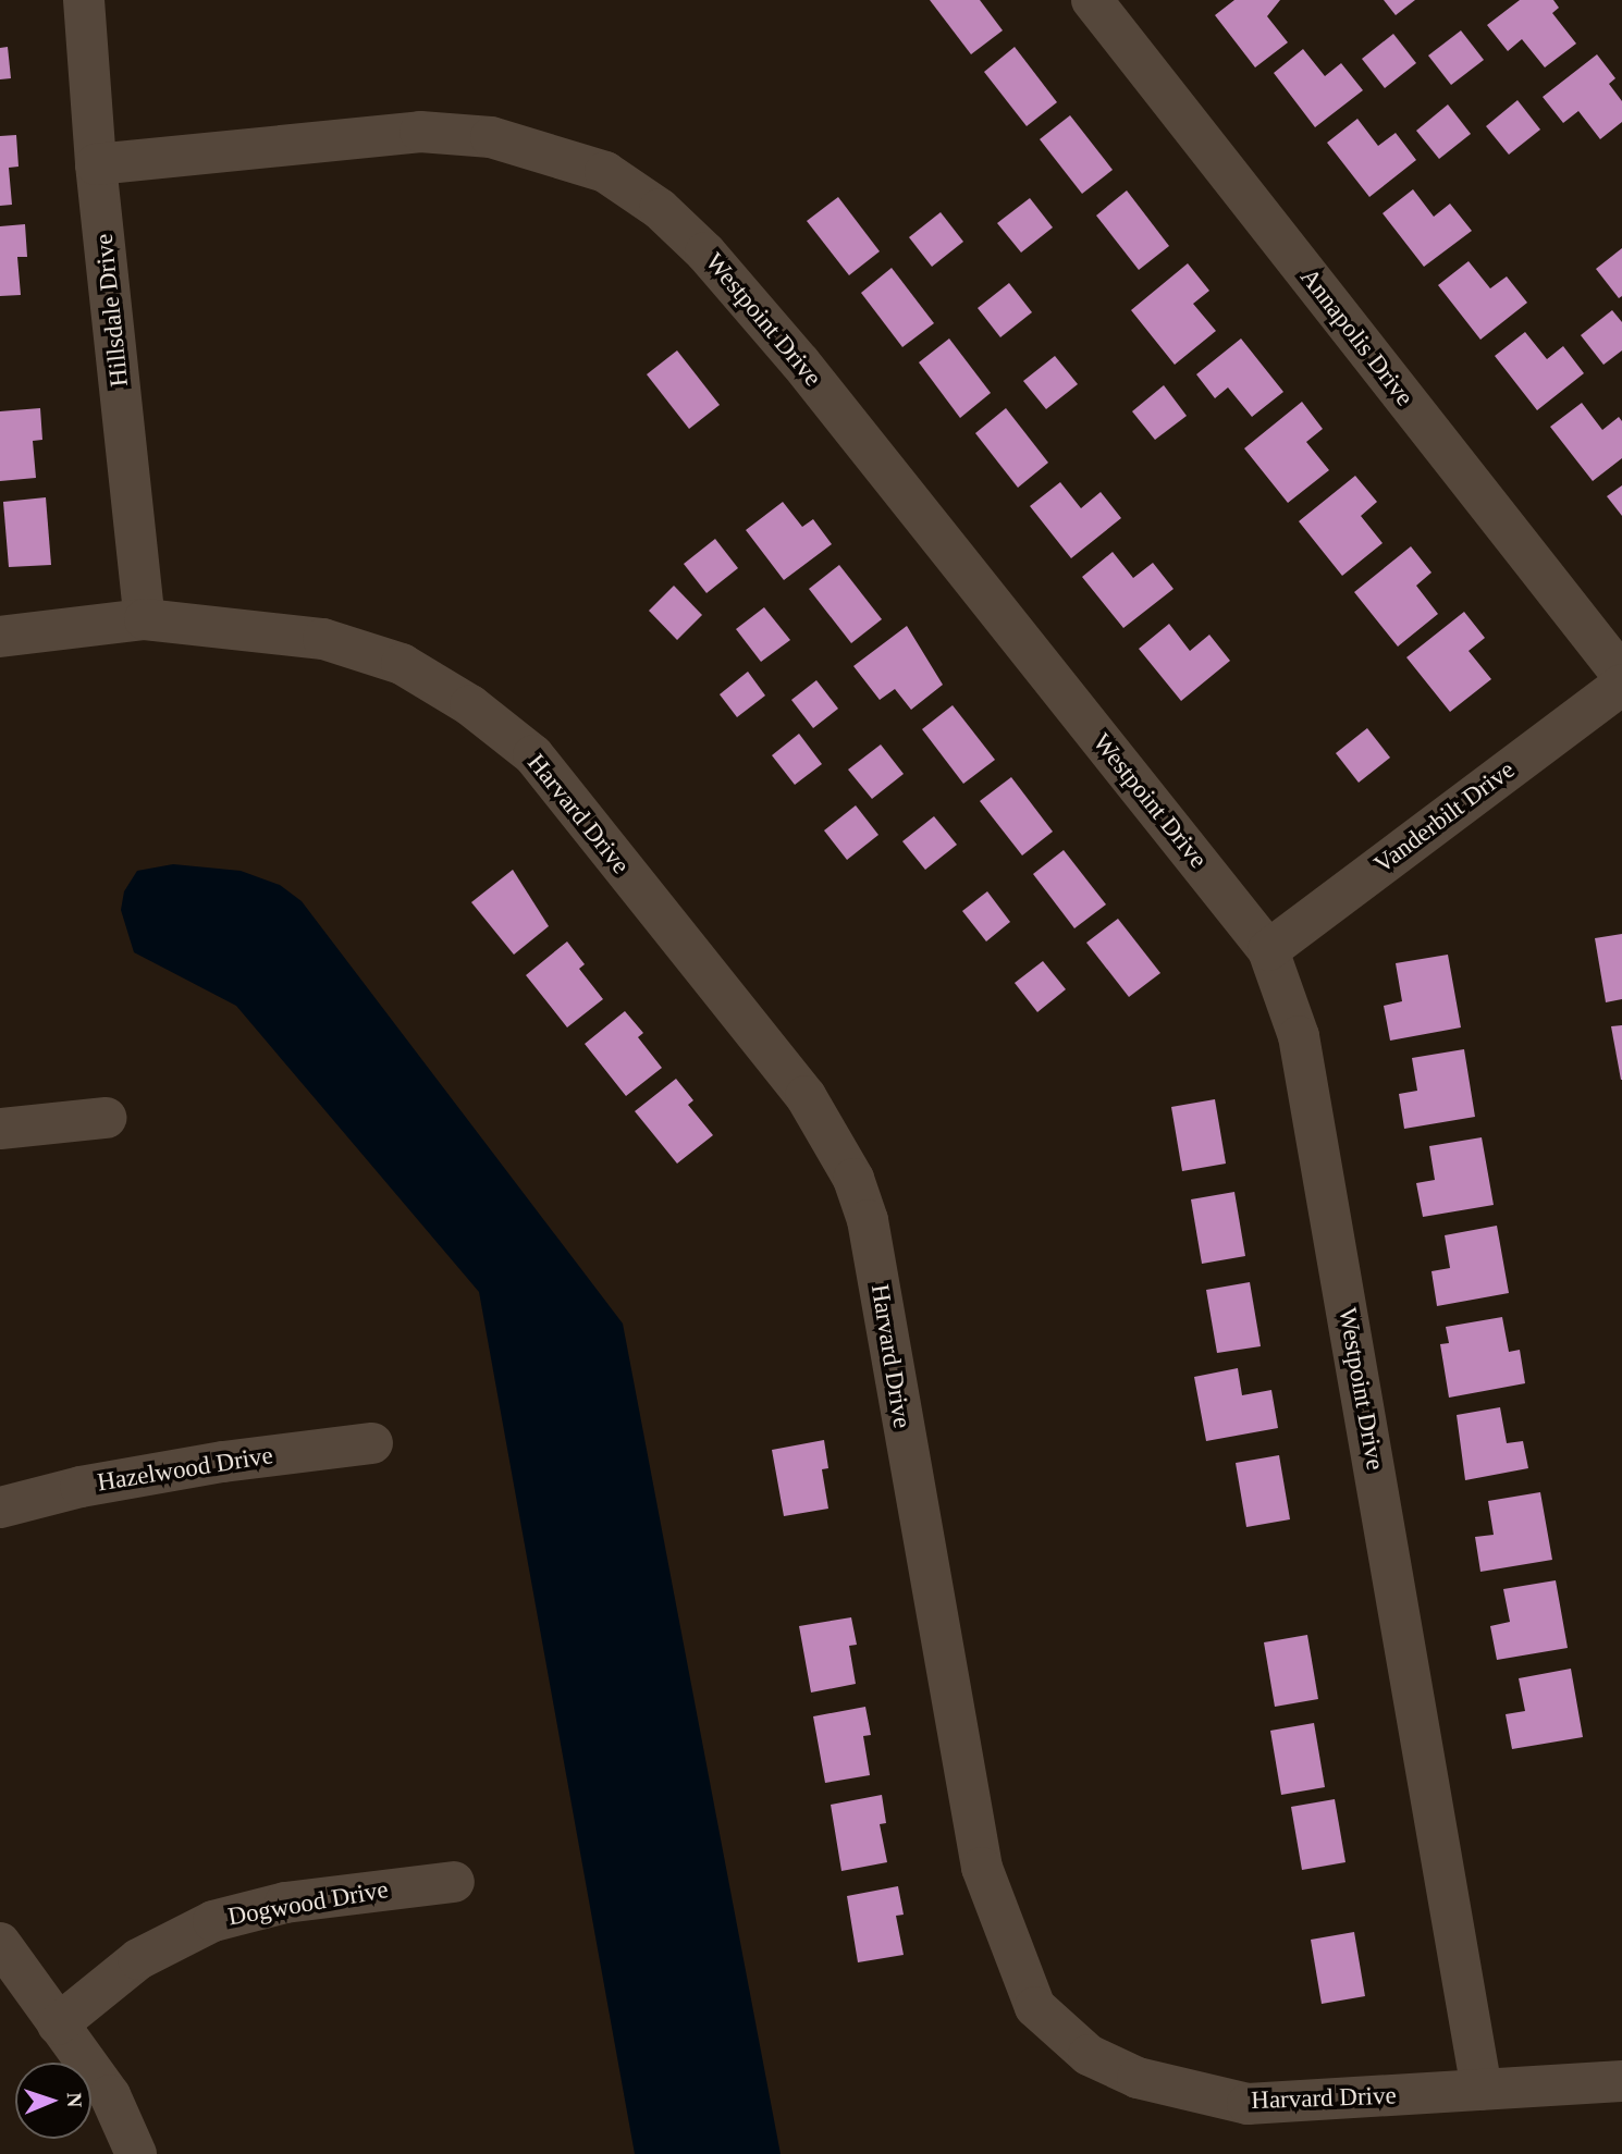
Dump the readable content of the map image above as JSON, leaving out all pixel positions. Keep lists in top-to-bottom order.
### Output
{
  "streets": {
    "street": [
      "Hillsdale Drive",
      "Westpoint Drive",
      "Annapolis Drive",
      "Harvard Drive",
      "Vanderbilt Drive",
      "Hazelwood Drive",
      "Dogwood Drive"
    ]
  },
  "crossings": [
    ["Hillsdale Drive", "Westpoint Drive"],
    ["Hillsdale Drive", "Harvard Drive"],
    ["Westpoint Drive", "Harvard Drive"],
    ["Westpoint Drive", "Vanderbilt Drive"]
  ],
  "north": "right"
}
